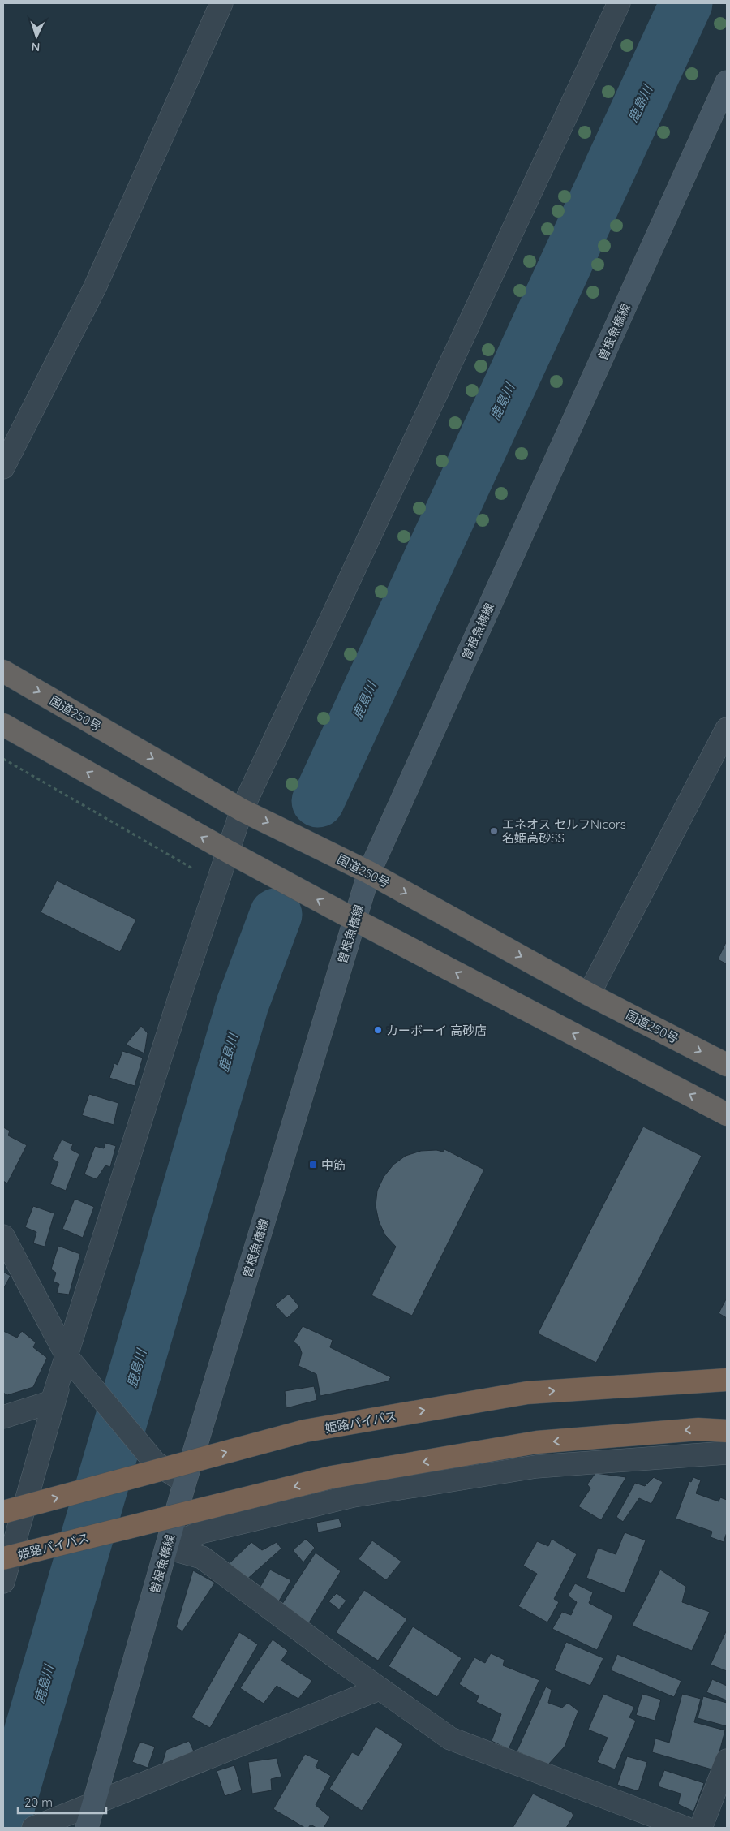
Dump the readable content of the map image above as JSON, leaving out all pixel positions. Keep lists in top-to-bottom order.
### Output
{
  "streets": {
    "highway": ["国道250号", "姫路バイパス"],
    "main road": ["曽根魚橋線"]
  },
  "crossings": [
    ["曽根魚橋線", "国道250号"]
  ],
  "water": ["鹿島川"],
  "places": {
    "other": ["エネオス セルフNicors 名姫高砂SS", "カーボーイ 高砂店"],
    "transit": ["中筋"]
  },
  "scale_bar": "20 m",
  "north": "bottom"
}
